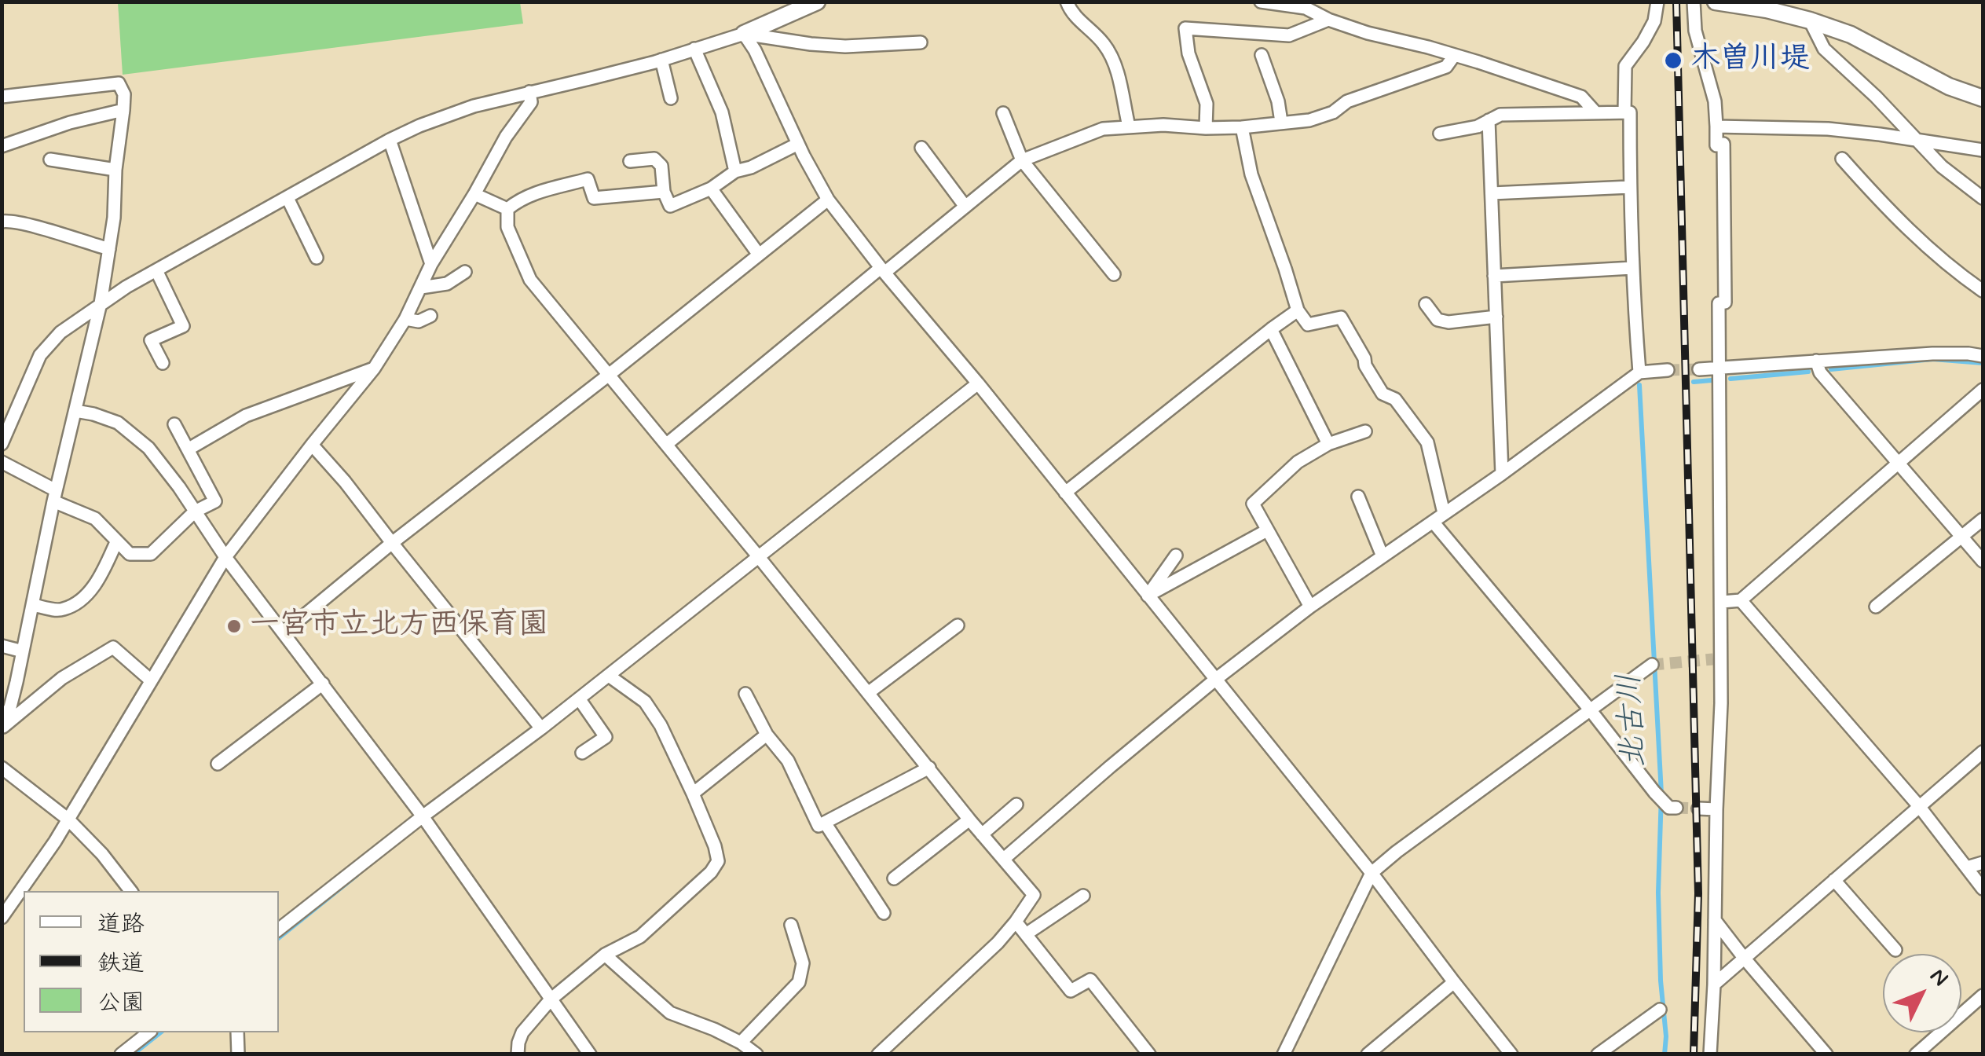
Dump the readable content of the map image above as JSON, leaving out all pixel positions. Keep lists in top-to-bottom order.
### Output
{
  "water": ["北古川"],
  "places": ["木曽川堤", "一宮市立北方西保育園"],
  "legend": ["道路", "鉄道", "公園"],
  "north": "top right"
}
